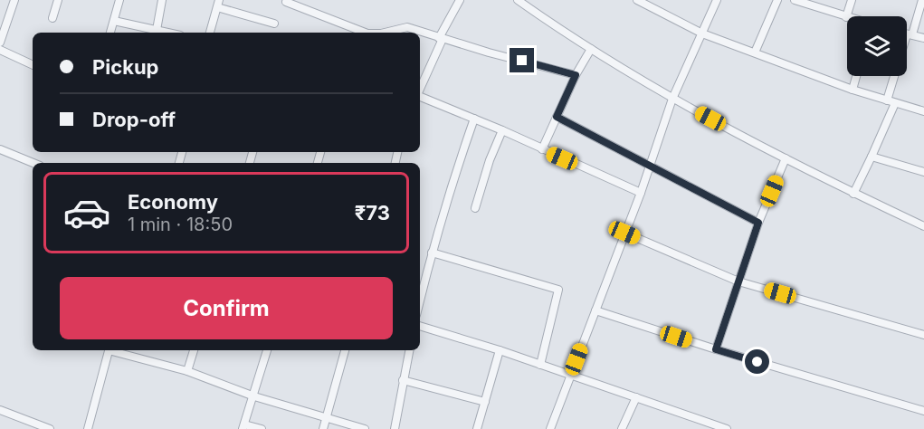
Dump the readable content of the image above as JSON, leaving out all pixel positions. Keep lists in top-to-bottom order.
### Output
{
  "page": {
    "banner": ["Pickup", "Drop-off"],
    "list": [
      {
        "name": "Economy",
        "note": "1 min · 18:50",
        "value": "₹73"
      }
    ],
    "buttons": "Confirm"
  }
}
